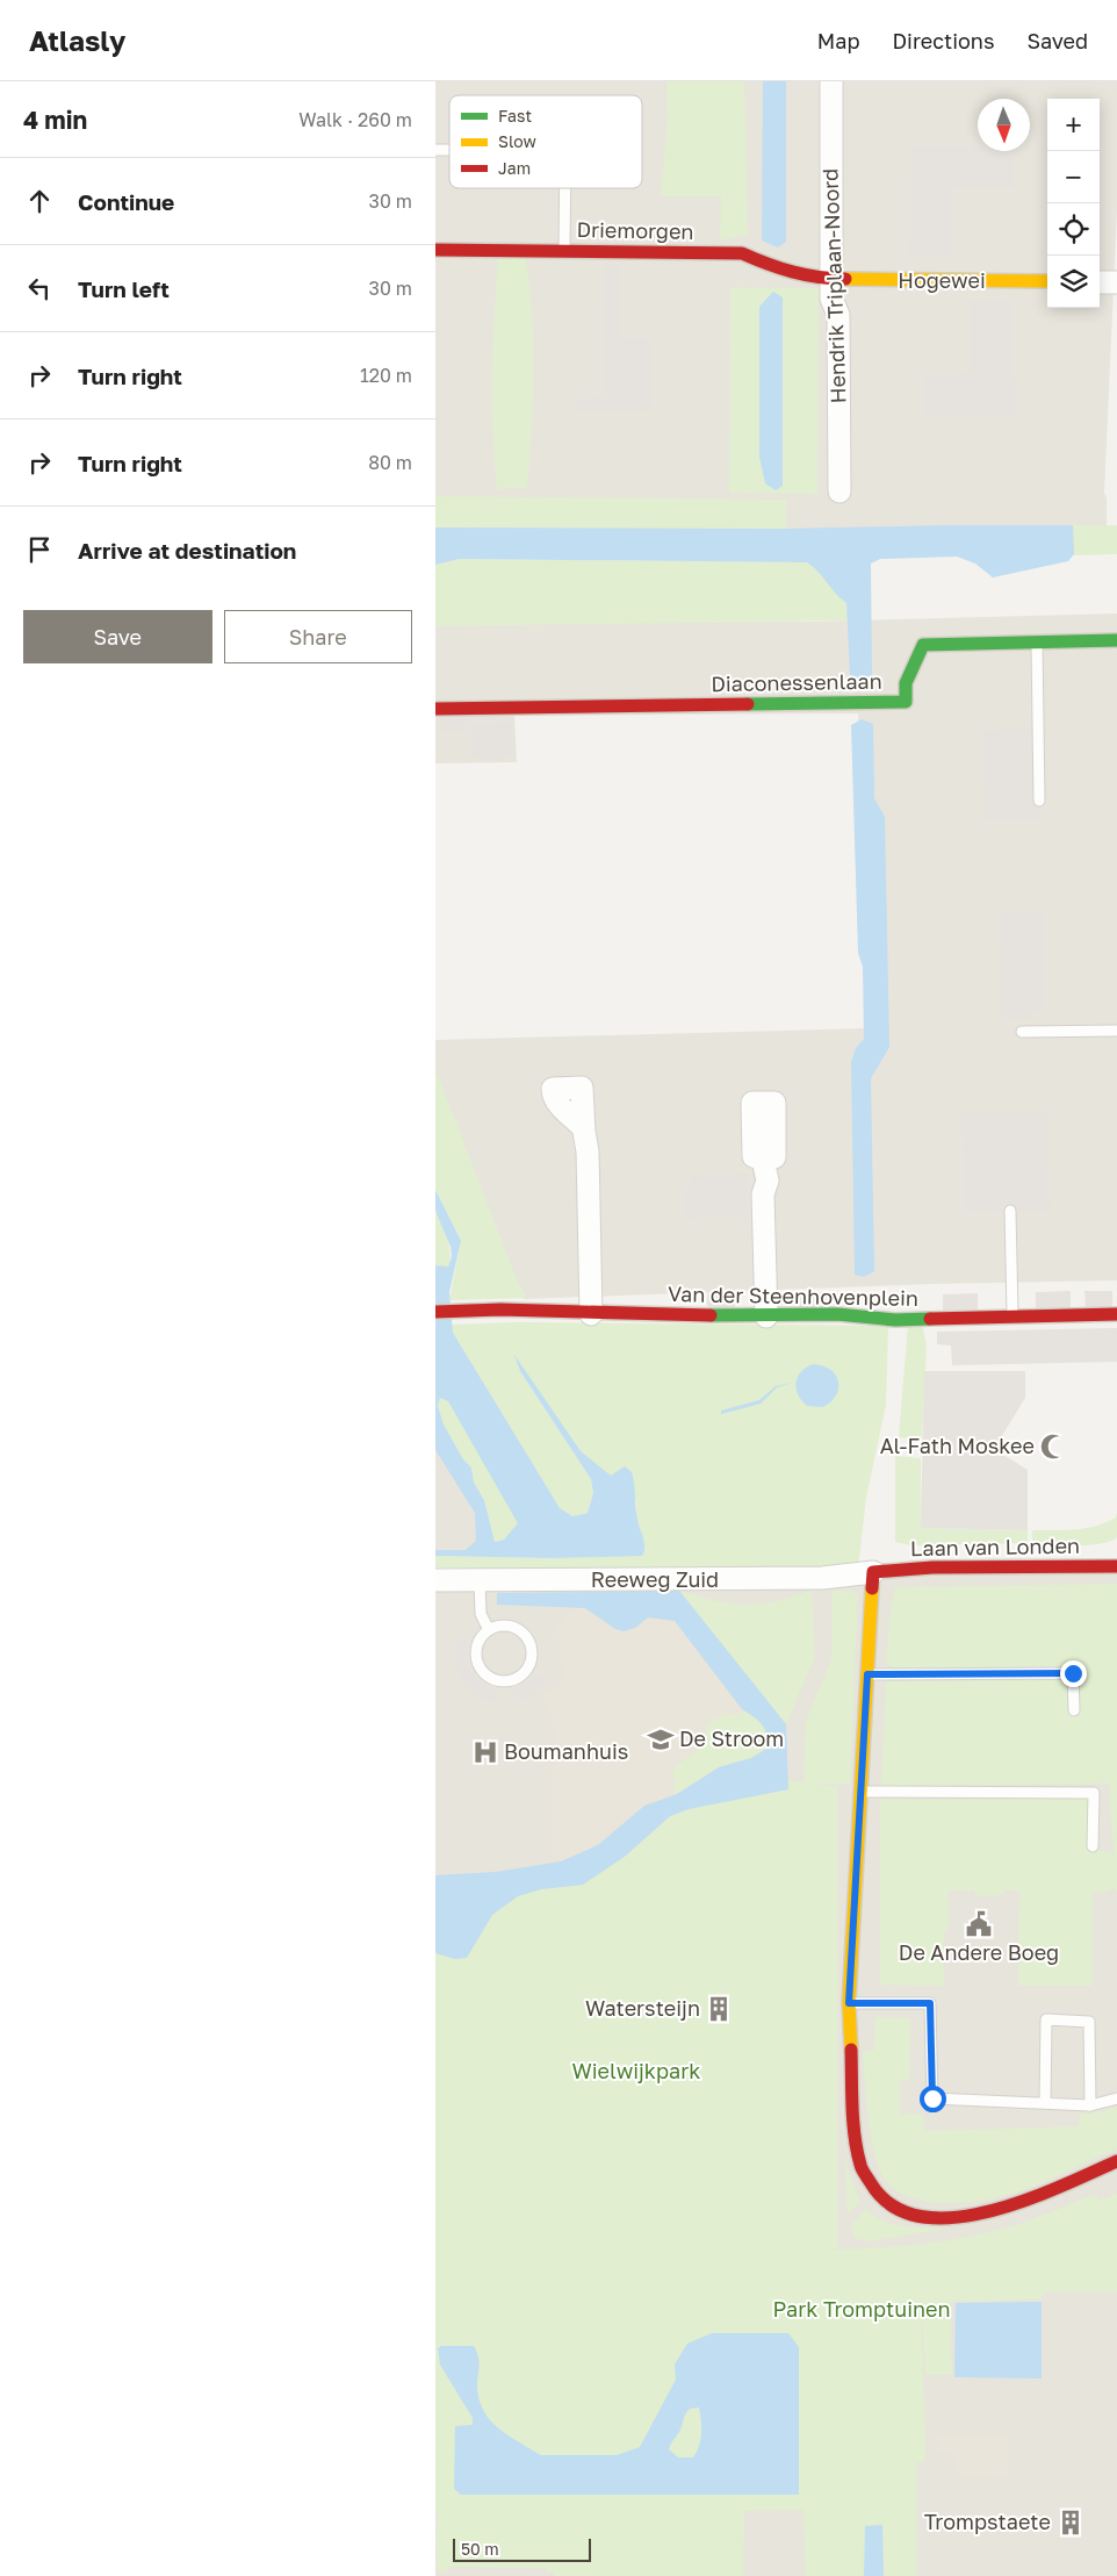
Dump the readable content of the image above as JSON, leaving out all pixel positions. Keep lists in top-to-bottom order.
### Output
{
  "streets": {
    "street": [
      "Driemorgen",
      "Hogewei",
      "Hendrik Triplaan-Noord",
      "Diaconessenlaan",
      "Van der Steenhovenplein",
      "Laan van Londen",
      "Reeweg Zuid"
    ]
  },
  "crossings": [
    ["Driemorgen", "Hogewei"],
    ["Driemorgen", "Hendrik Triplaan-Noord"],
    ["Hogewei", "Hendrik Triplaan-Noord"],
    ["Laan van Londen", "Reeweg Zuid"]
  ],
  "parks": ["Wielwijkpark", "Park Tromptuinen"],
  "places": {
    "mosque": ["Al-Fath Moskee"],
    "school or university": ["De Stroom"],
    "hospital": ["Boumanhuis"],
    "public building": ["De Andere Boeg"],
    "building": ["Watersteijn", "Trompstaete"]
  },
  "legend": ["Fast", "Slow", "Jam"],
  "scale_bar": "50 m",
  "north": "bottom",
  "page": {
    "header": "Atlasly",
    "nav": ["Map", "Directions", "Saved"],
    "heading": ["4 min", "Walk · 260 m"],
    "map_buttons": ["+", "−"],
    "list": [
      ["Continue", "30 m"],
      ["Turn left", "30 m"],
      ["Turn right", "120 m"],
      ["Turn right", "80 m"],
      "Arrive at destination"
    ],
    "buttons": ["Save", "Share"],
    "scale": "50 m"
  }
}
